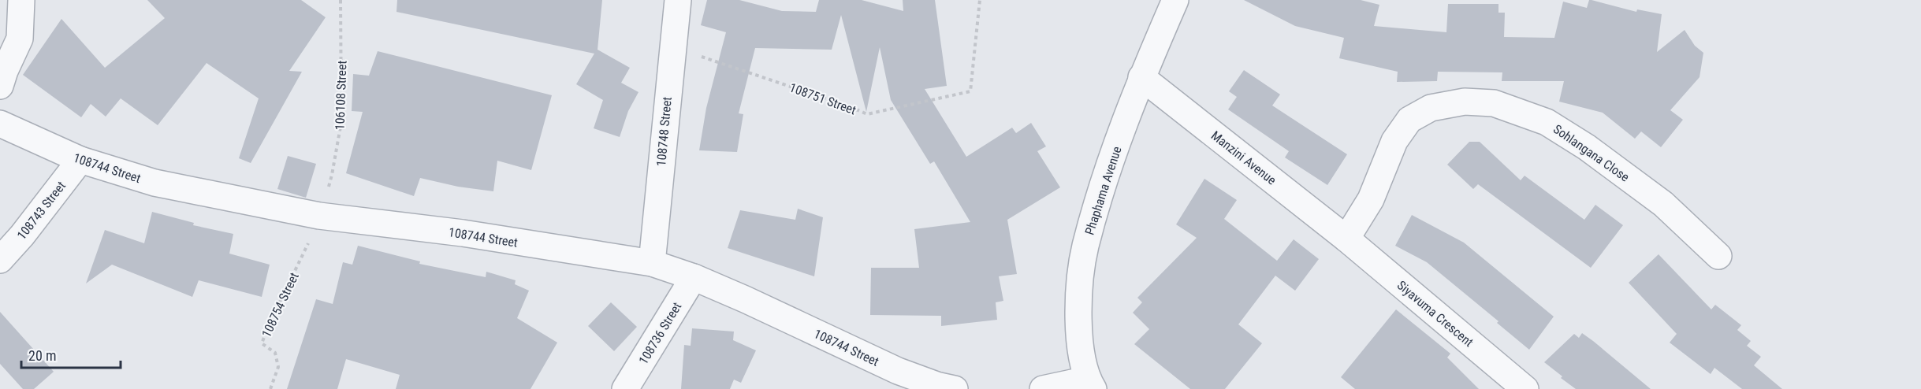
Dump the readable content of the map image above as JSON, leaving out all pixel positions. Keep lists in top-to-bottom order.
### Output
{
  "streets": {
    "street": [
      "108748 Street",
      "Sohlangana Close",
      "Manzini Avenue",
      "108744 Street",
      "Phaphama Avenue",
      "108743 Street",
      "Siyavuma Crescent",
      "108736 Street"
    ],
    "path": ["106108 Street", "108751 Street", "108754 Street"]
  },
  "crossings": [
    ["106108 Street", "108744 Street"],
    ["106108 Street", "108754 Street"],
    ["108751 Street", "108748 Street"],
    ["108748 Street", "108744 Street"],
    ["Sohlangana Close", "Manzini Avenue"],
    ["Sohlangana Close", "Siyavuma Crescent"],
    ["Manzini Avenue", "Phaphama Avenue"],
    ["Manzini Avenue", "Siyavuma Crescent"],
    ["108744 Street", "108743 Street"],
    ["108744 Street", "108754 Street"],
    ["108744 Street", "108736 Street"]
  ],
  "scale_bar": "20 m"
}
